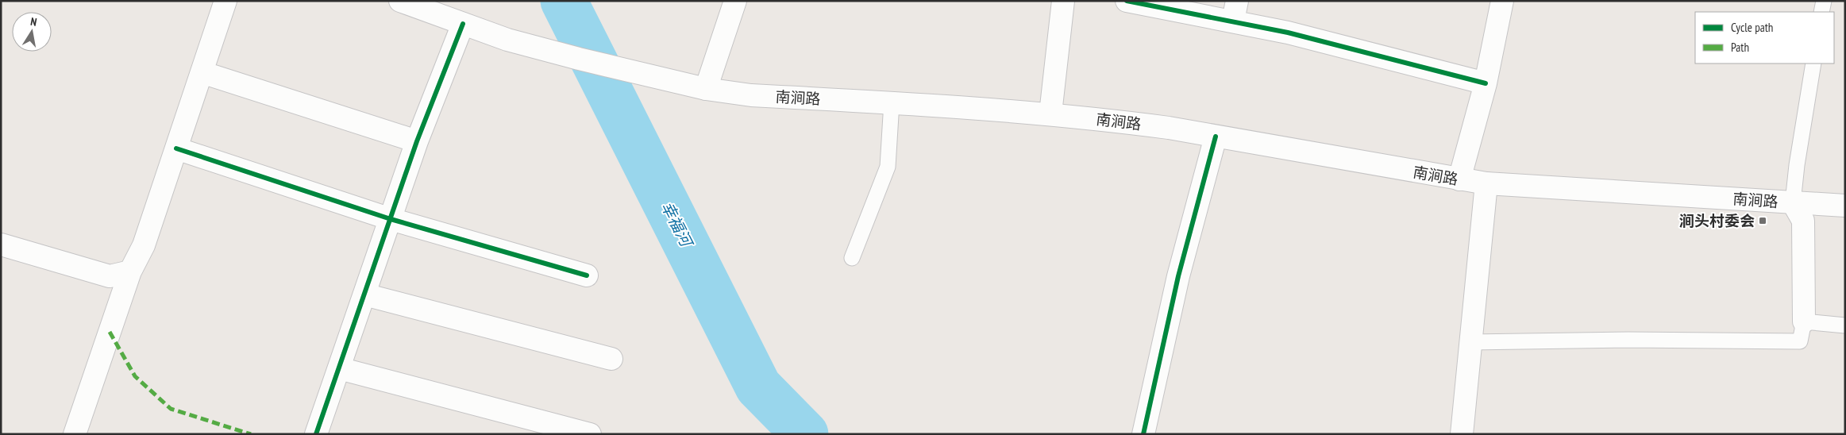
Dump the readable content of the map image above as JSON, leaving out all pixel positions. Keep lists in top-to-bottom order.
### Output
{
  "streets": {
    "street": ["南涧路"]
  },
  "water": ["幸福河"],
  "places": {
    "transit": ["涧头村委会"]
  },
  "legend": ["Cycle path", "Path"],
  "north": "top"
}
